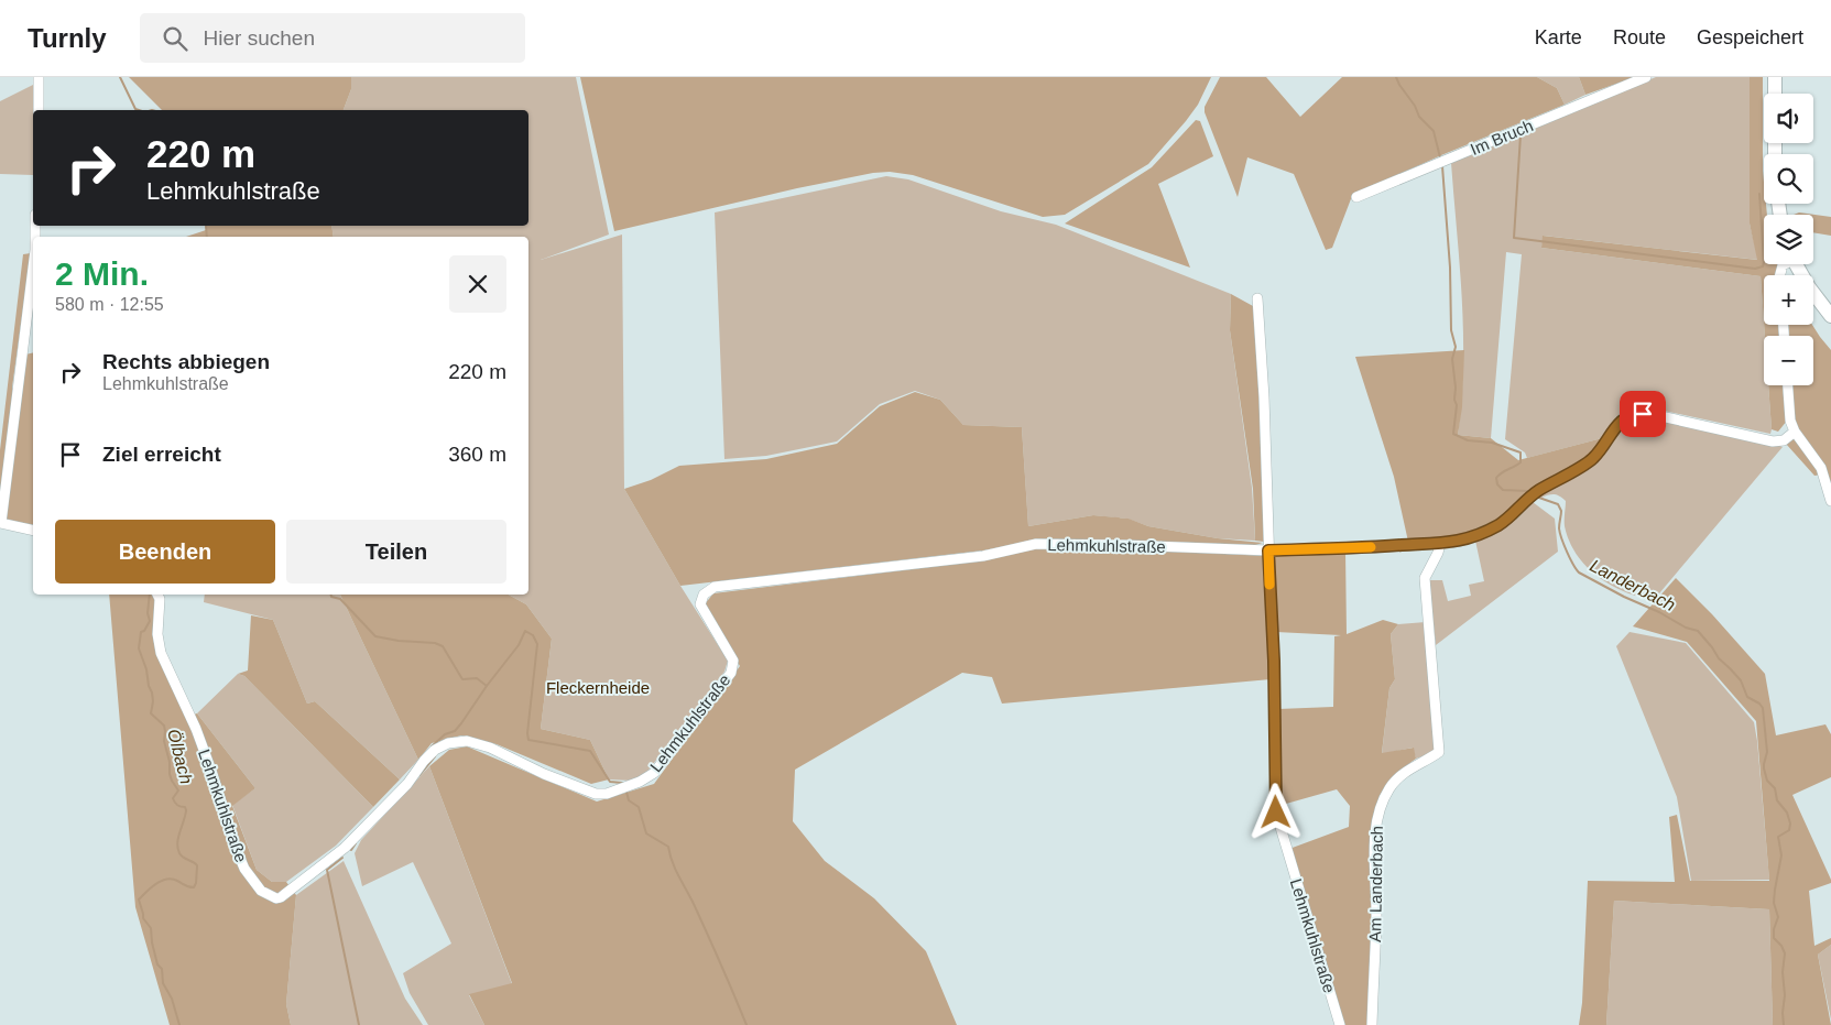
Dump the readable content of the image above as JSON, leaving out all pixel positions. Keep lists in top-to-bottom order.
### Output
{
  "streets": {
    "street": ["Im Bruch", "Lehmkuhlstraße", "Am Landerbach"]
  },
  "crossings": [
    ["Lehmkuhlstraße", "Am Landerbach"]
  ],
  "water": ["Landerbach", "Ölbach"],
  "parks": ["Fleckernheide"],
  "page": {
    "header": "Turnly",
    "search": "Hier suchen",
    "nav": ["Karte", "Route", "Gespeichert"],
    "map_buttons": ["+", "−"],
    "turn": ["220 m", "Lehmkuhlstraße"],
    "heading": ["2 Min.", "580 m · 12:55"],
    "list": [
      {
        "name": "Rechts abbiegen",
        "note": "Lehmkuhlstraße",
        "value": "220 m"
      },
      {
        "name": "Ziel erreicht",
        "value": "360 m"
      }
    ],
    "buttons": ["Beenden", "Teilen"]
  }
}
